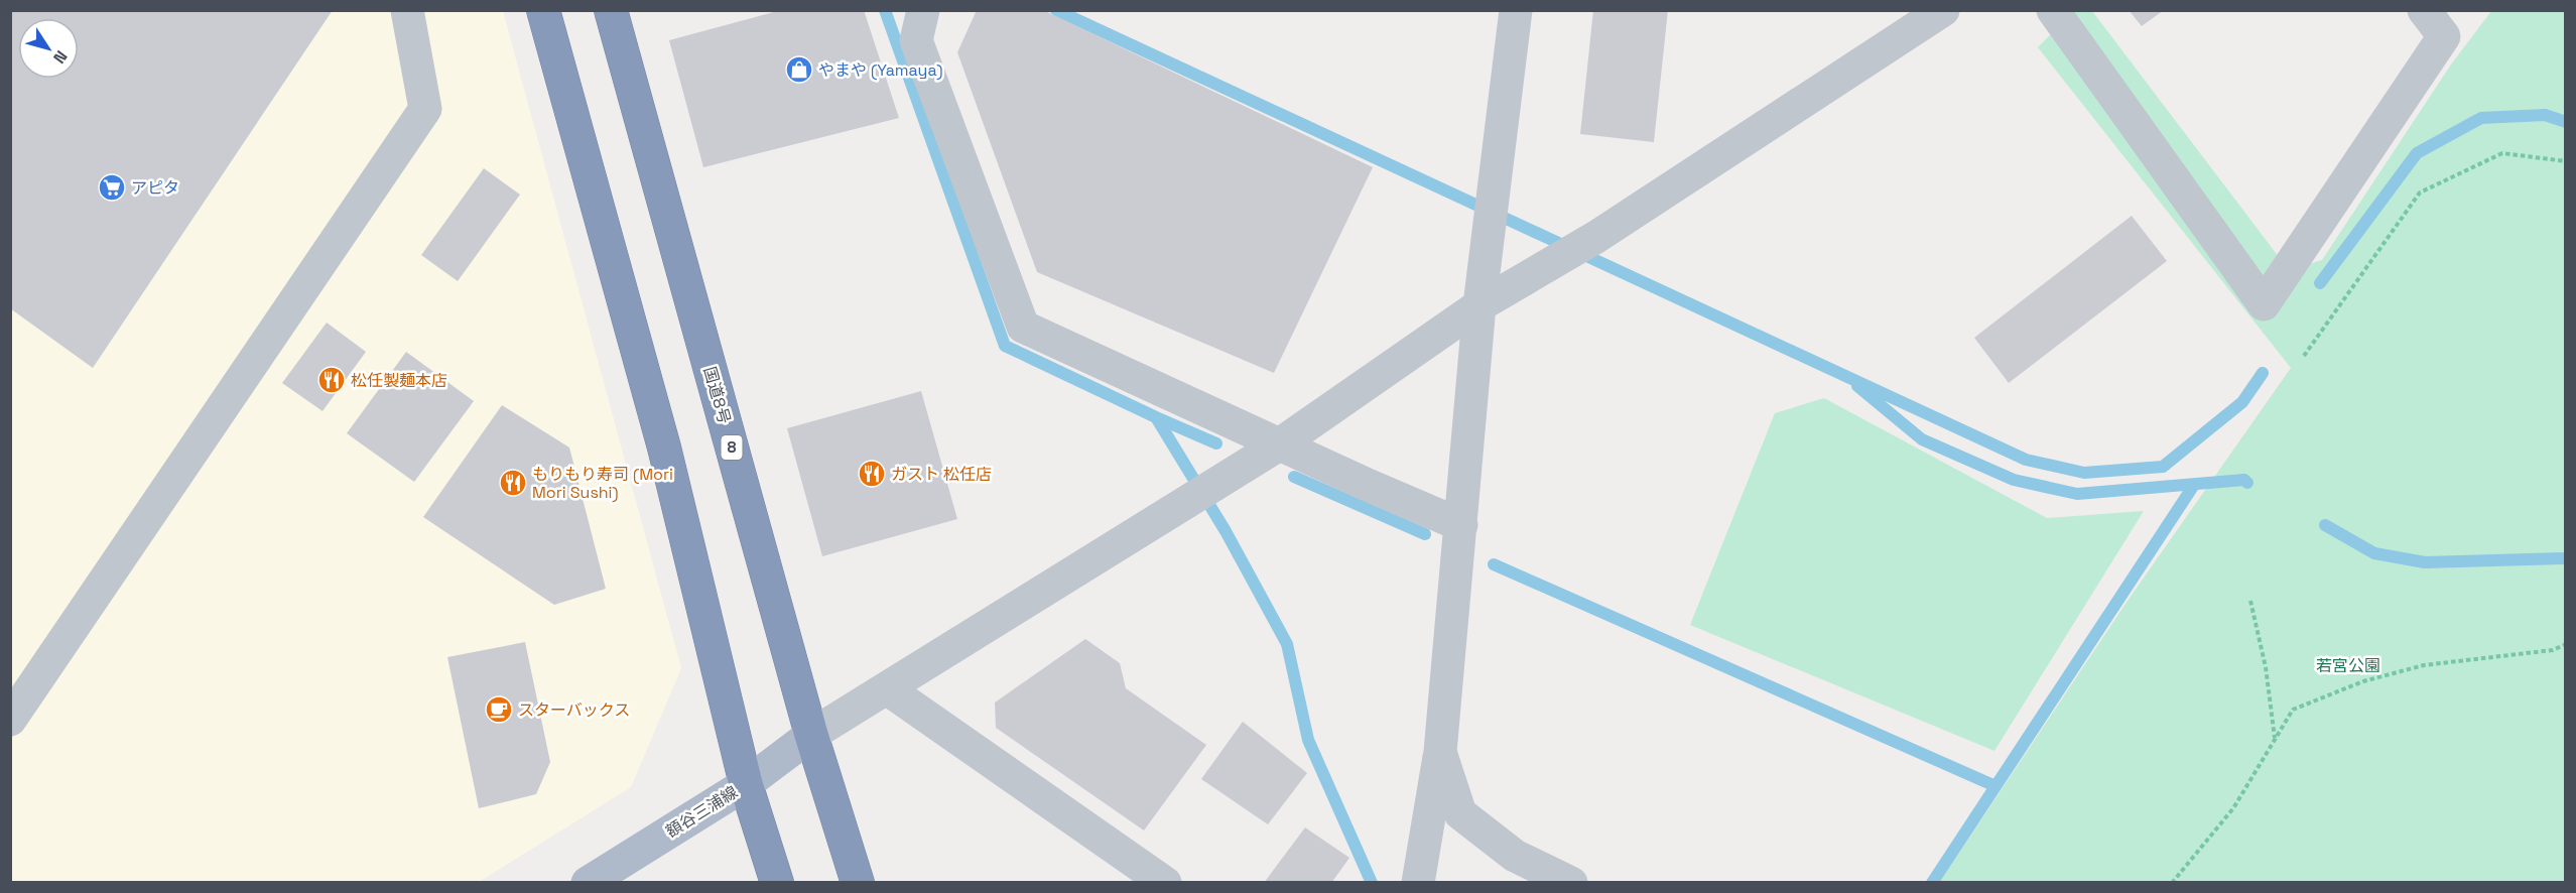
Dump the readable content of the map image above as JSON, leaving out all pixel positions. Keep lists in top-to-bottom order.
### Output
{
  "streets": {
    "highway": ["国道8号", "8"],
    "main road": ["額谷三浦線"]
  },
  "crossings": [
    ["国道8号", "額谷三浦線"]
  ],
  "parks": ["若宮公園"],
  "places": {
    "shop": ["やまや (Yamaya)"],
    "supermarket": ["アピタ"],
    "restaurant": ["松任製麺本店", "ガスト 松任店", "もりもり寿司 (Mori Mori Sushi)"],
    "cafe": ["スターバックス"]
  },
  "north": "bottom right"
}
